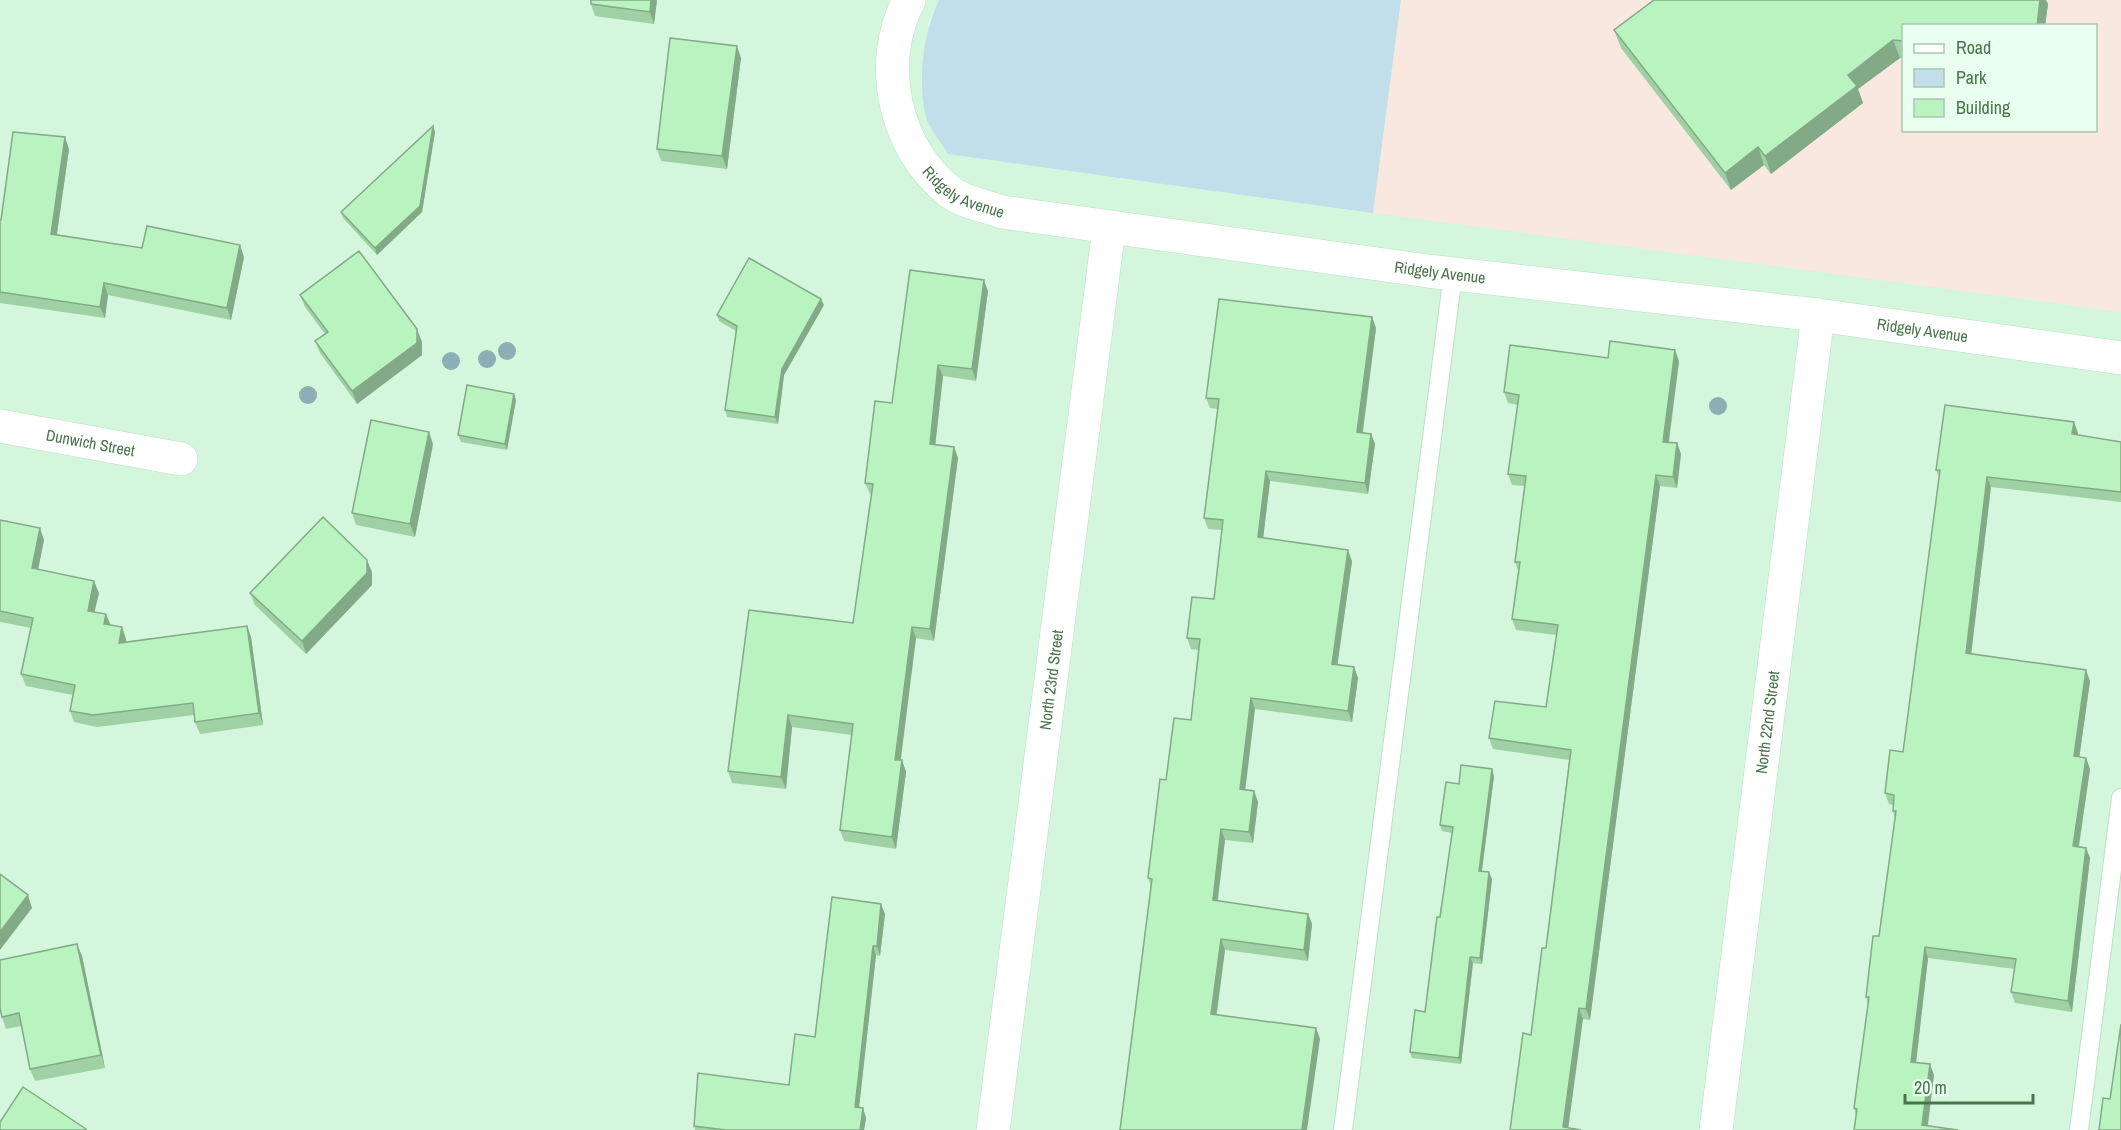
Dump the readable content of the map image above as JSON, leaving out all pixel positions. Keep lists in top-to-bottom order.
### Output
{
  "streets": {
    "street": [
      "Ridgely Avenue",
      "Dunwich Street",
      "North 23rd Street",
      "North 22nd Street"
    ]
  },
  "crossings": [
    ["Ridgely Avenue", "North 23rd Street"],
    ["Ridgely Avenue", "North 22nd Street"]
  ],
  "legend": ["Road", "Park", "Building"],
  "scale_bar": "20 m"
}
